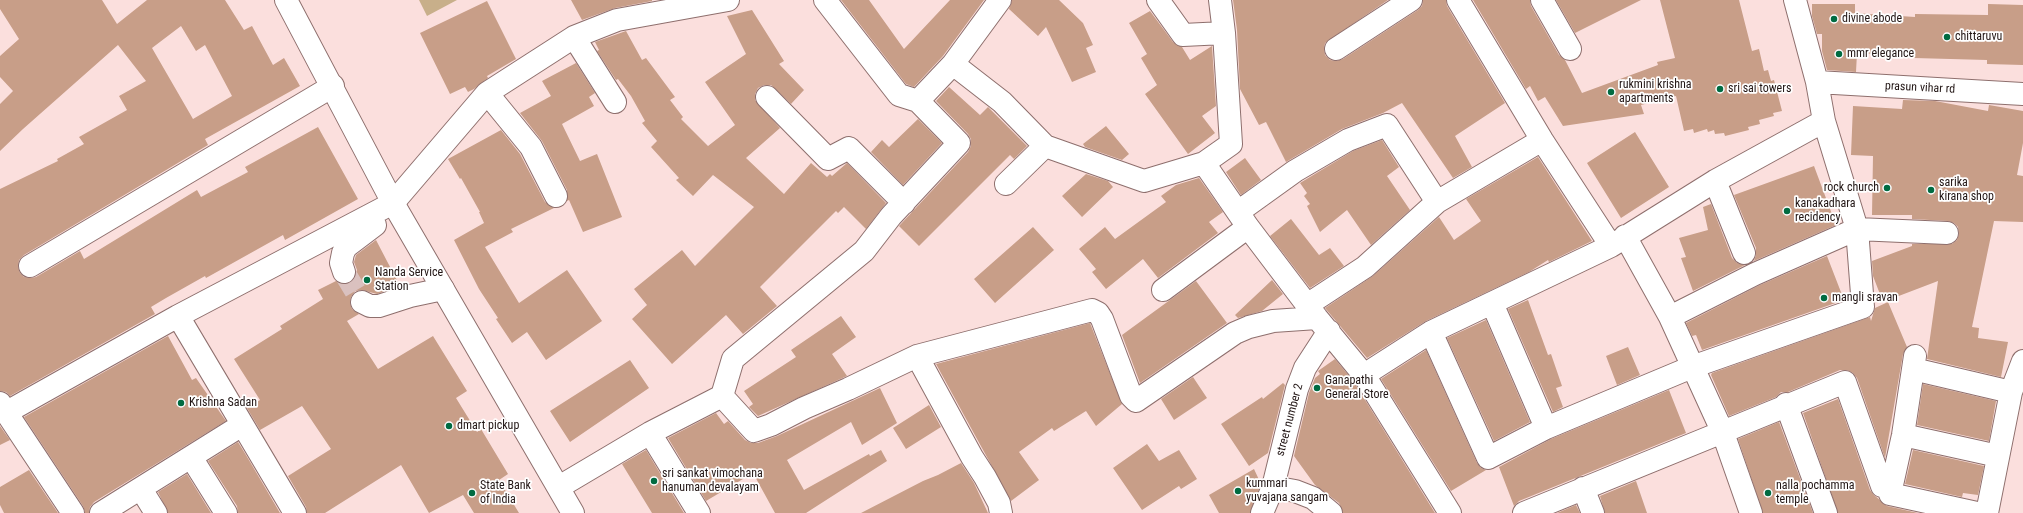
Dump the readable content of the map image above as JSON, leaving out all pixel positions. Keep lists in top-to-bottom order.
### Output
{
  "streets": {
    "street": ["prasun vihar rd", "street number 2"]
  },
  "places": [
    "divine abode",
    "chittaruvu",
    "mmr elegance",
    "sri sai towers",
    "rukmini krishna apartments",
    "rock church",
    "sarika kirana shop",
    "kanakadhara recidency",
    "Nanda Service Station",
    "mangli sravan",
    "Ganapathi General Store",
    "Krishna Sadan",
    "dmart pickup",
    "sri sankat vimochana hanuman devalayam",
    "kummari yuvajana sangam",
    "State Bank of India",
    "nalla pochamma temple"
  ]
}
